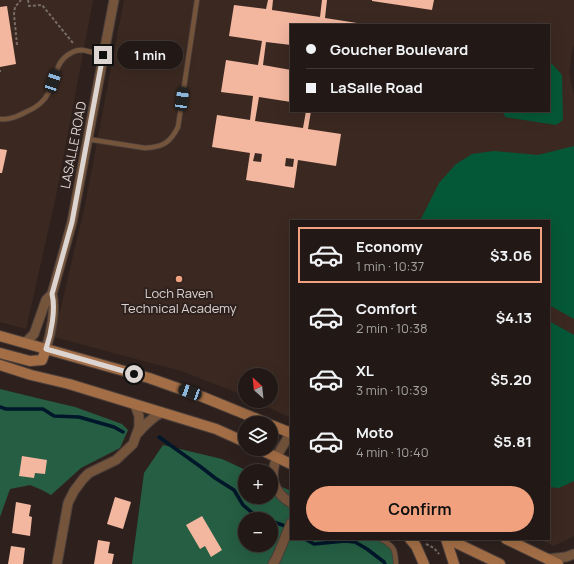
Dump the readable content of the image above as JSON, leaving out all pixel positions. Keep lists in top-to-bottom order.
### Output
{
  "streets": {
    "street": ["LASALLE ROAD"]
  },
  "places": ["Loch Raven Technical Academy"],
  "north": "top left",
  "page": {
    "banner": ["Goucher Boulevard", "LaSalle Road"],
    "bubble": "1 min",
    "list": [
      {
        "name": "Economy",
        "note": "1 min · 10:37",
        "value": "$3.06"
      },
      {
        "name": "Comfort",
        "note": "2 min · 10:38",
        "value": "$4.13"
      },
      {
        "name": "XL",
        "note": "3 min · 10:39",
        "value": "$5.20"
      },
      {
        "name": "Moto",
        "note": "4 min · 10:40",
        "value": "$5.81"
      }
    ],
    "map_buttons": ["+", "−"],
    "buttons": "Confirm"
  }
}
